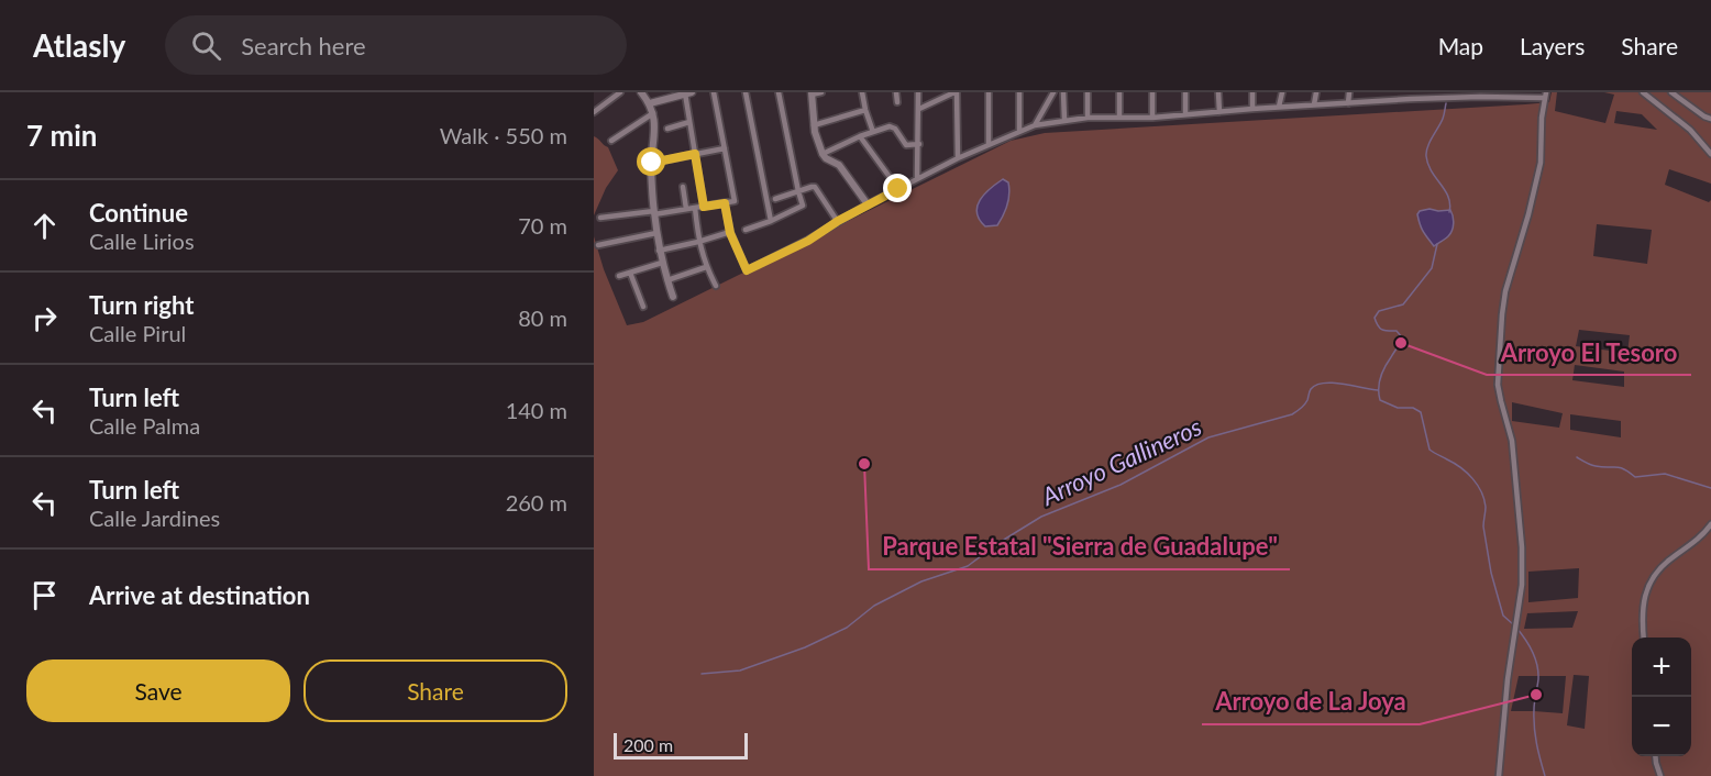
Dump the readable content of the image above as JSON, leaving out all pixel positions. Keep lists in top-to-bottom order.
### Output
{
  "water": ["Arroyo Gallineros"],
  "places": ["Arroyo El Tesoro", "Parque Estatal \"Sierra de Guadalupe\"", "Arroyo de La Joya"],
  "scale_bar": "200 m",
  "page": {
    "header": "Atlasly",
    "search": "Search here",
    "nav": ["Map", "Layers", "Share"],
    "heading": ["7 min", "Walk · 550 m"],
    "list": [
      ["Continue", "Calle Lirios", "70 m"],
      ["Turn right", "Calle Pirul", "80 m"],
      ["Turn left", "Calle Palma", "140 m"],
      ["Turn left", "Calle Jardines", "260 m"],
      "Arrive at destination"
    ],
    "map_buttons": ["+", "−"],
    "buttons": ["Save", "Share"],
    "scale": "200 m"
  }
}
